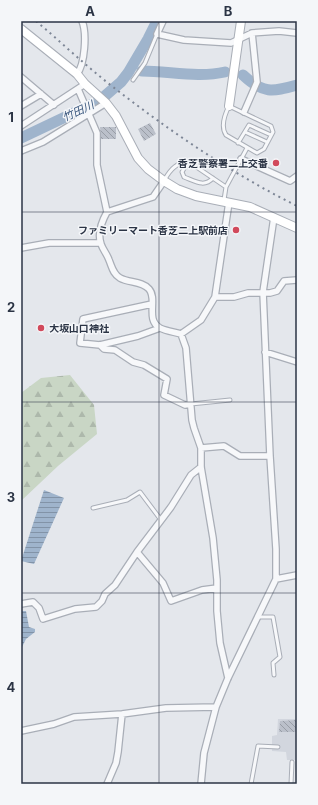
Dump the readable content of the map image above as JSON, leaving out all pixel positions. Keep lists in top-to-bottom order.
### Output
{
  "water": ["竹田川"],
  "places": ["香芝警察署二上交番", "ファミリーマート香芝二上駅前店", "大坂山口神社"],
  "grid": {
    "columns": ["A", "B"],
    "rows": [
      "1",
      "2",
      "3",
      "4"
    ]
  }
}
